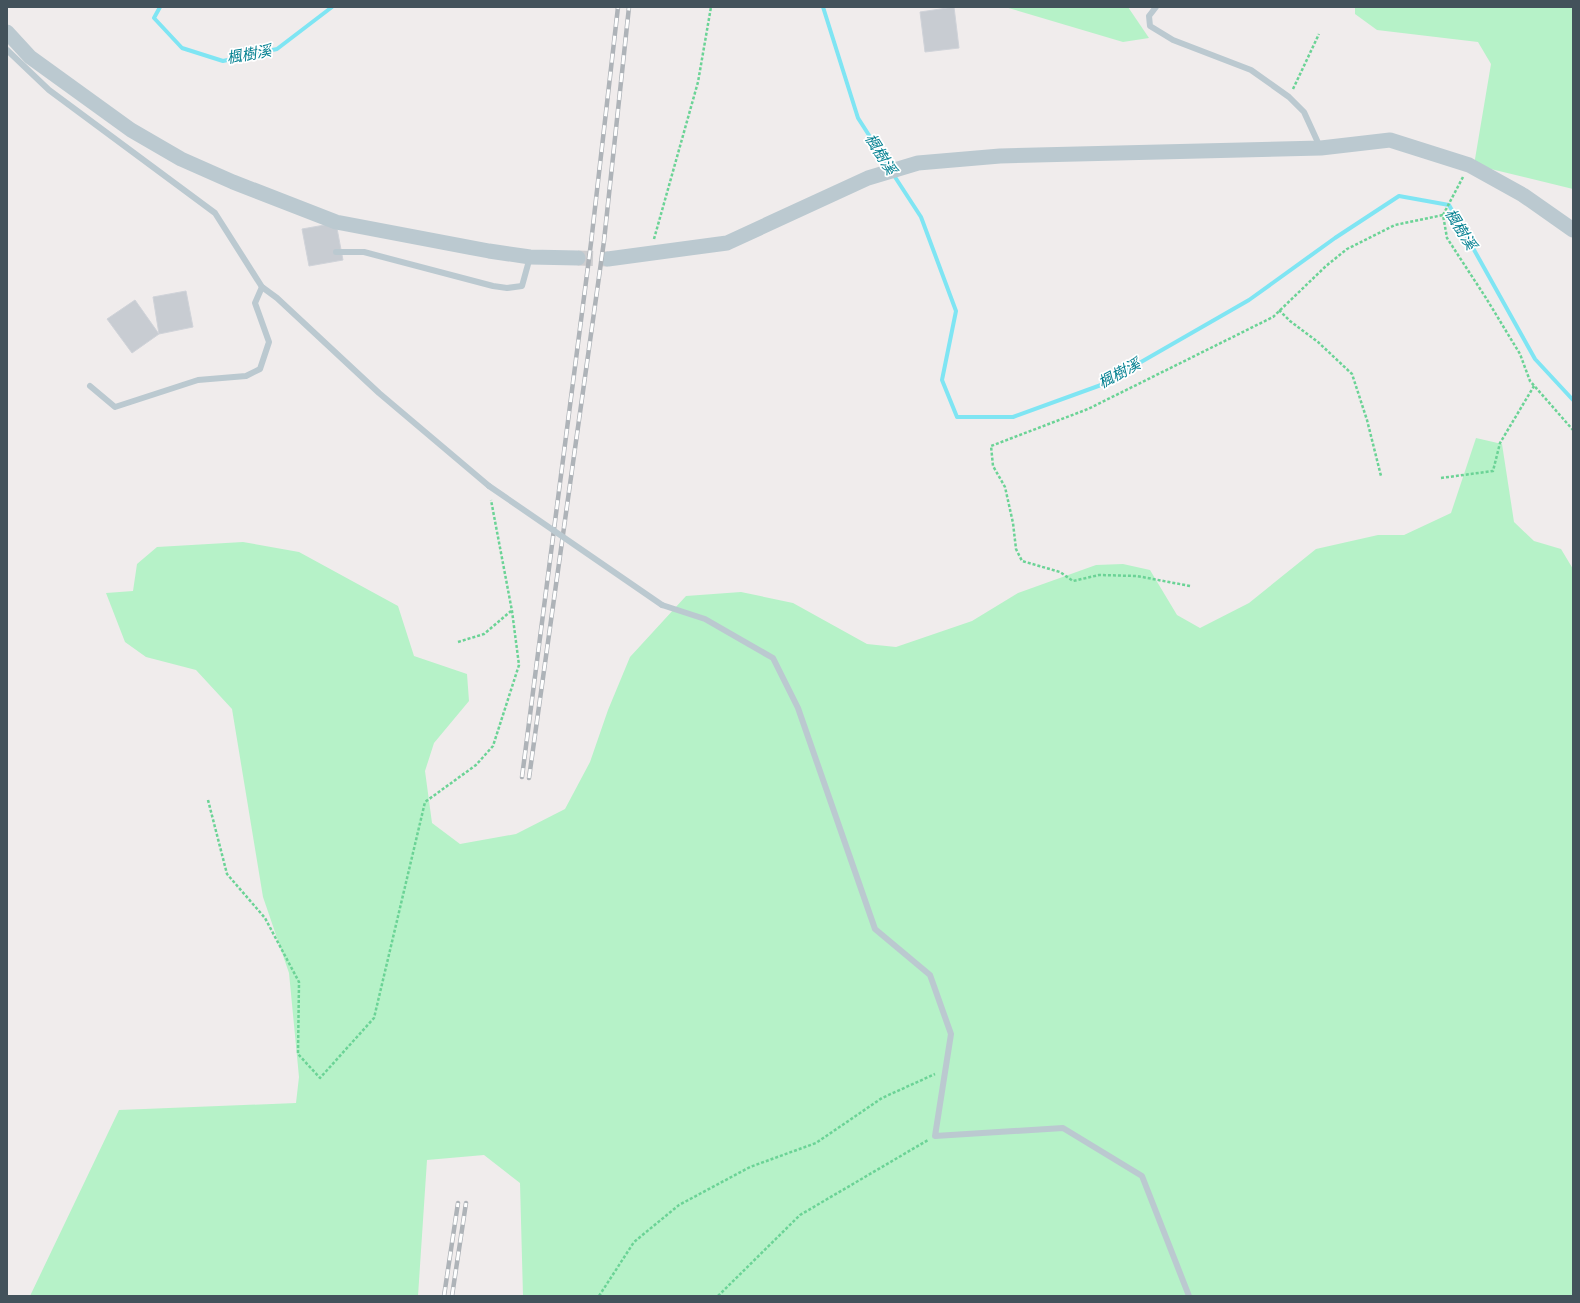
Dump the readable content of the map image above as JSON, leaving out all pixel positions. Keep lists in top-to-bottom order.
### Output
{
  "water": ["楓樹溪"]
}
